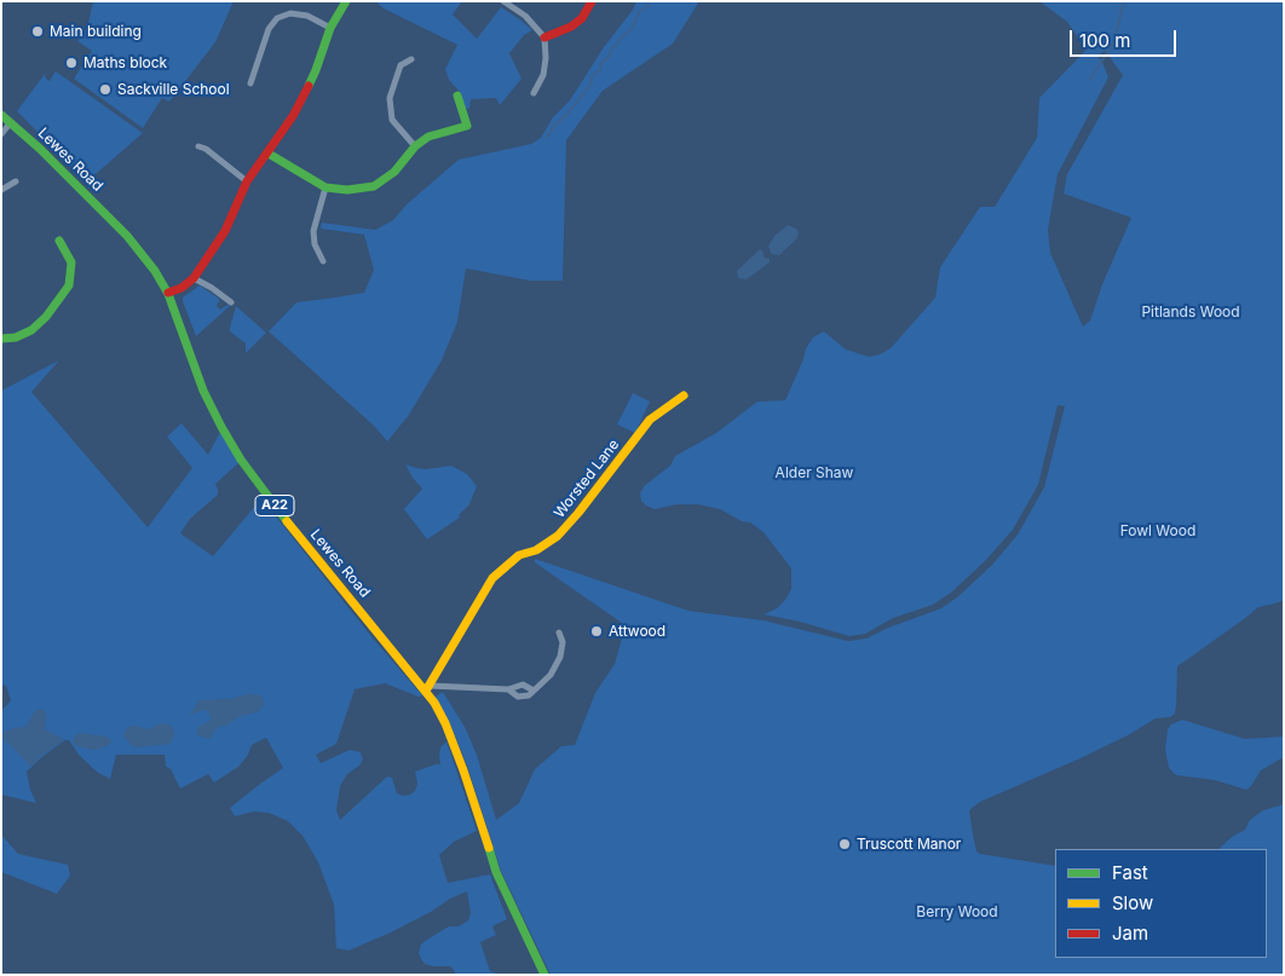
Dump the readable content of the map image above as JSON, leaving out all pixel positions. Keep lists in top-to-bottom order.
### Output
{
  "streets": {
    "main road": ["Lewes Road", "Worsted Lane", "A22"]
  },
  "crossings": [
    ["Lewes Road", "Worsted Lane"]
  ],
  "parks": [
    "Pitlands Wood",
    "Alder Shaw",
    "Fowl Wood",
    "Berry Wood"
  ],
  "places": [
    "Main building",
    "Maths block",
    "Sackville School",
    "Attwood",
    "Truscott Manor"
  ],
  "legend": ["Fast", "Slow", "Jam"],
  "scale_bar": "100 m"
}
